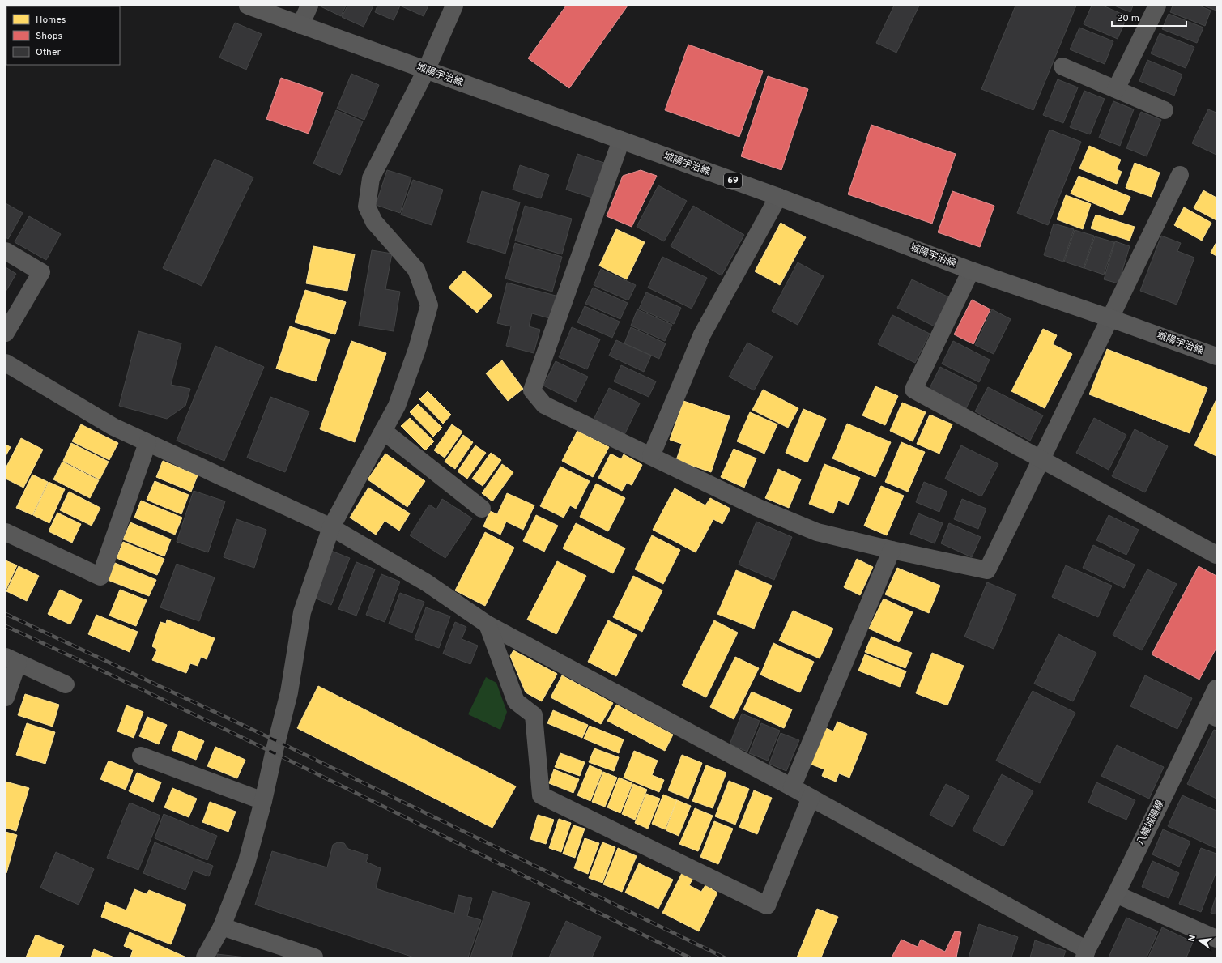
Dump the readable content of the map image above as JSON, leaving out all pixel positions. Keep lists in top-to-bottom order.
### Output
{
  "streets": {
    "main road": ["城陽宇治線", "69", "八幡城陽線"]
  },
  "legend": ["Homes", "Shops", "Other"],
  "scale_bar": "20 m",
  "north": "left"
}
